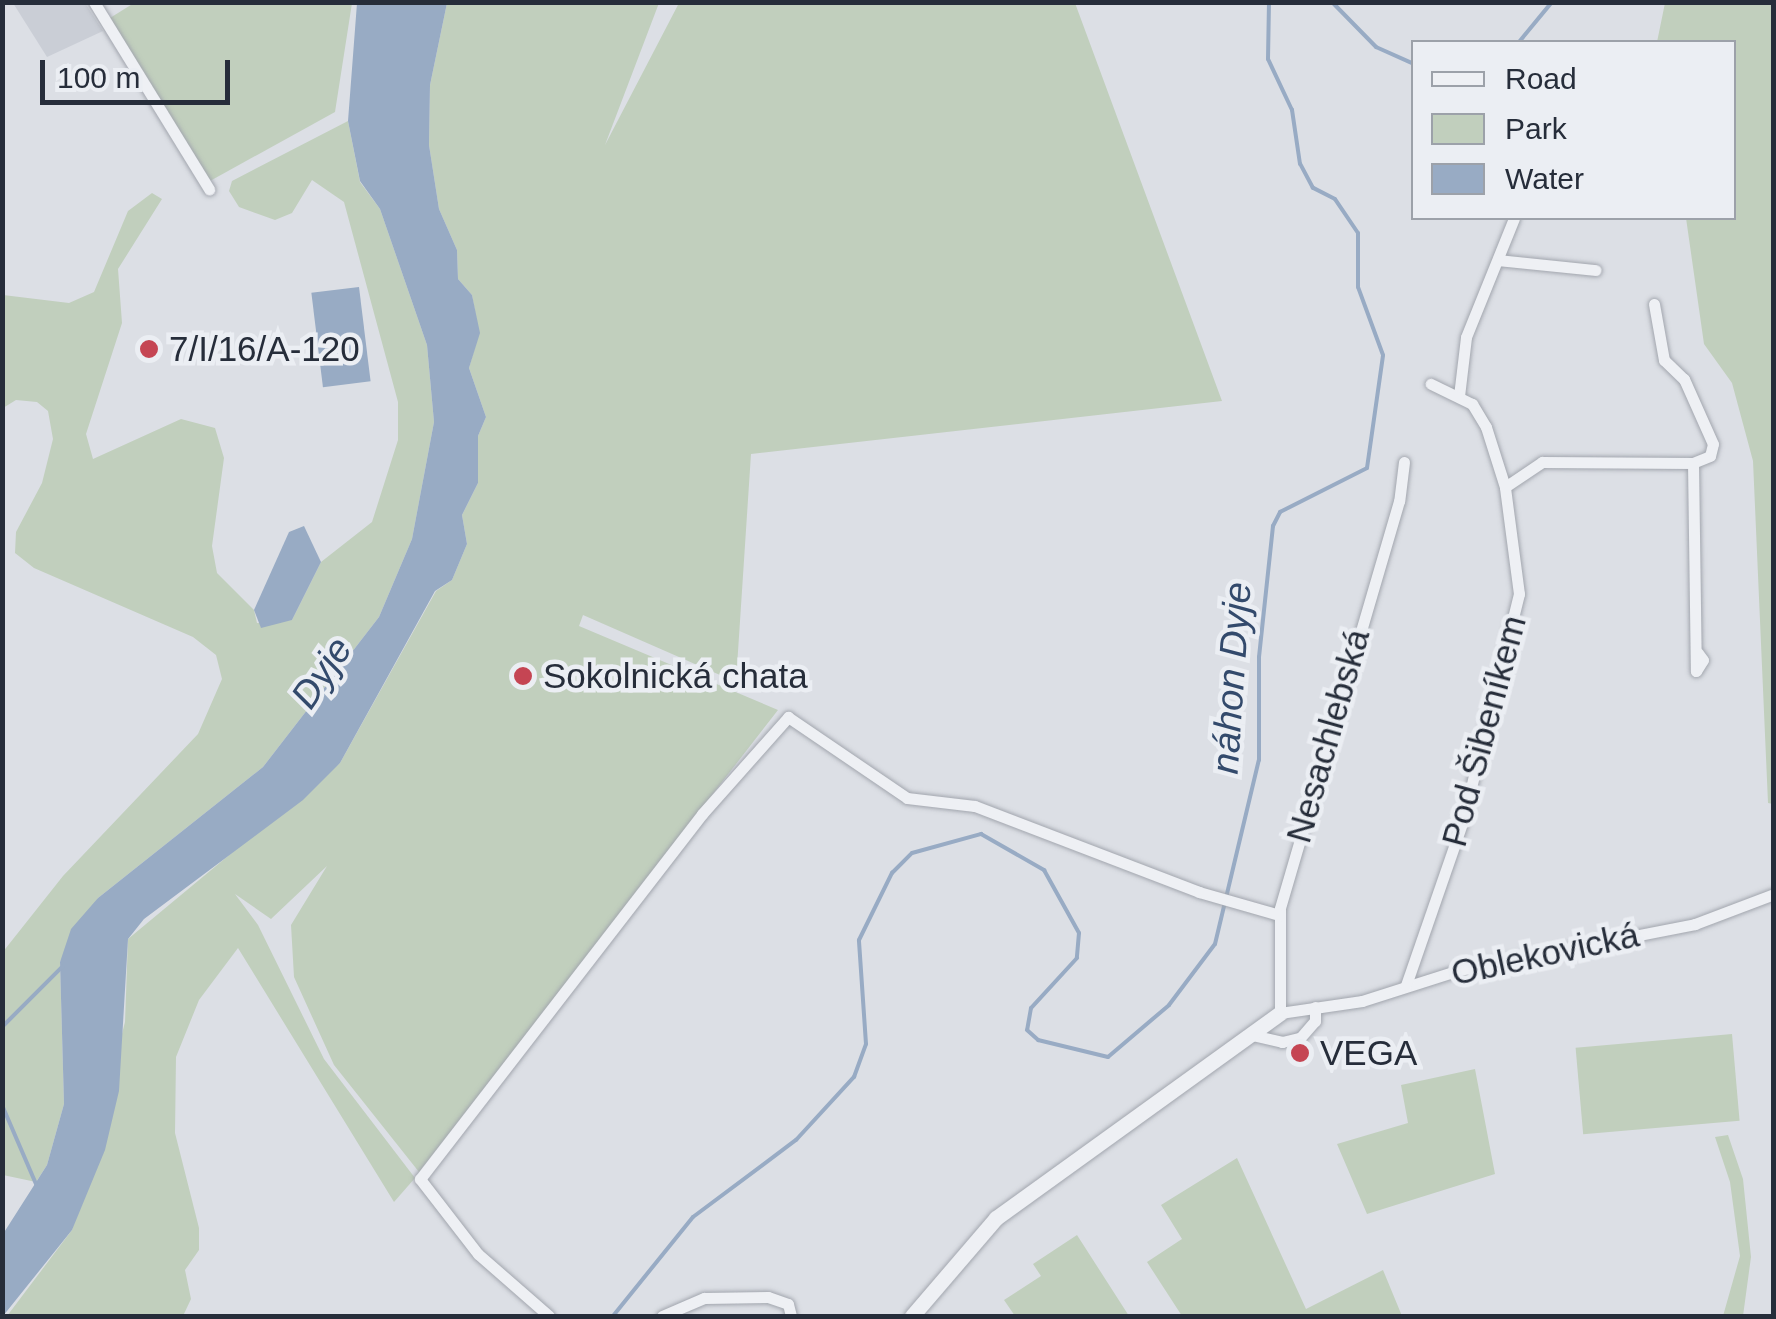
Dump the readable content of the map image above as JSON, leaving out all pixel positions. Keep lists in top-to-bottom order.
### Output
{
  "streets": {
    "street": ["Pod Šibeníkem", "Nesachlebská", "Oblekovická"]
  },
  "crossings": [
    ["Pod Šibeníkem", "Oblekovická"],
    ["Nesachlebská", "Oblekovická"]
  ],
  "water": ["Dyje", "náhon Dyje"],
  "places": ["7/I/16/A-120", "Sokolnická chata", "VEGA"],
  "legend": ["Road", "Park", "Water"],
  "scale_bar": "100 m"
}
